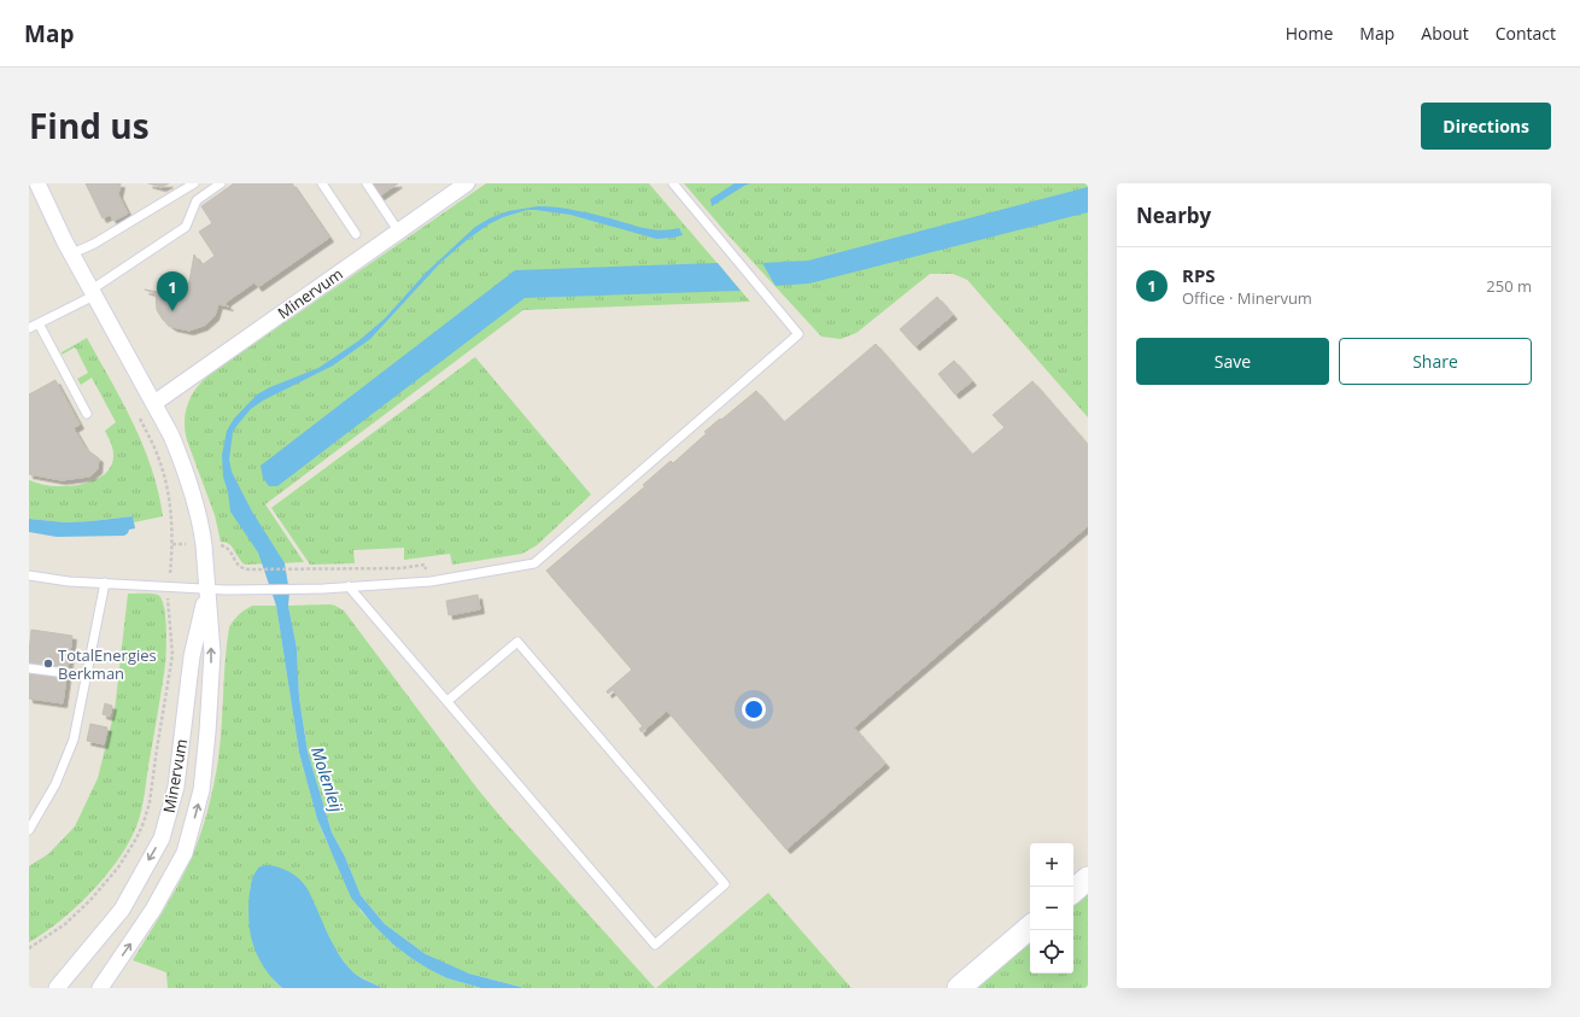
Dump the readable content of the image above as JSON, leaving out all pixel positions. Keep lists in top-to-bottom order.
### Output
{
  "streets": {
    "street": ["Minervum"]
  },
  "water": ["Molenleij"],
  "places": ["TotalEnergies Berkman"],
  "page": {
    "header": "Map",
    "nav": [
      "Home",
      "Map",
      "About",
      "Contact"
    ],
    "title": "Find us",
    "buttons": [
      "Directions",
      ["Save", "Share"]
    ],
    "heading": "Nearby",
    "list": [
      {
        "mark": "1",
        "name": "RPS",
        "note": "Office · Minervum",
        "value": "250 m"
      }
    ],
    "pins": "1",
    "map_buttons": ["+", "−"]
  }
}
